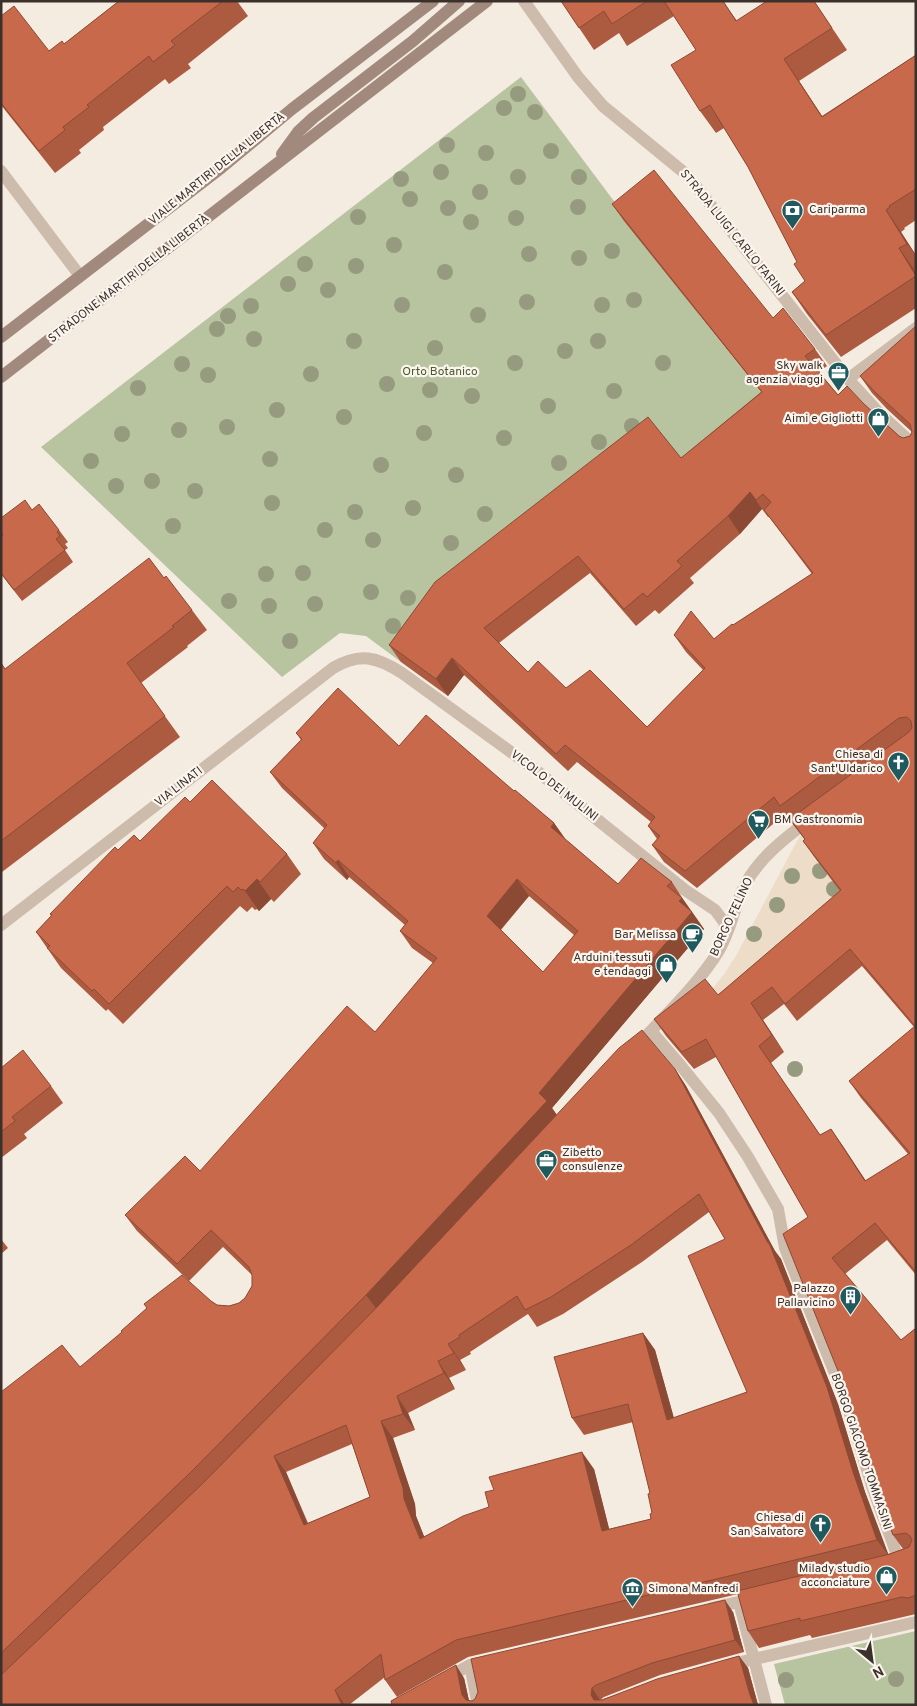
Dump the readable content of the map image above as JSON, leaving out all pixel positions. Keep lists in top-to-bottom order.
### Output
{
  "streets": {
    "main road": ["VIALE MARTIRI DELLA LIBERTÀ", "STRADONE MARTIRI DELLA LIBERTÀ"],
    "street": [
      "STRADA LUIGI CARLO FARINI",
      "VICOLO DEI MULINI",
      "VIA LINATI",
      "BORGO FELINO",
      "BORGO GIACOMO TOMMASINI"
    ]
  },
  "crossings": [
    ["VICOLO DEI MULINI", "VIA LINATI"],
    ["VICOLO DEI MULINI", "BORGO FELINO"],
    ["BORGO FELINO", "BORGO GIACOMO TOMMASINI"]
  ],
  "parks": ["Orto Botanico"],
  "places": {
    "bank": ["Cariparma"],
    "office": ["Sky walk agenzia viaggi", "Zibetto consulenze"],
    "shop": ["Aimi e Gigliotti", "Arduini tessuti e tendaggi", "Milady studio acconciature"],
    "church": ["Chiesa di Sant'Uldarico", "Chiesa di San Salvatore"],
    "supermarket": ["BM Gastronomia"],
    "cafe": ["Bar Melissa"],
    "building": ["Palazzo Pallavicino"],
    "museum": ["Simona Manfredi"]
  },
  "north": "bottom right"
}
